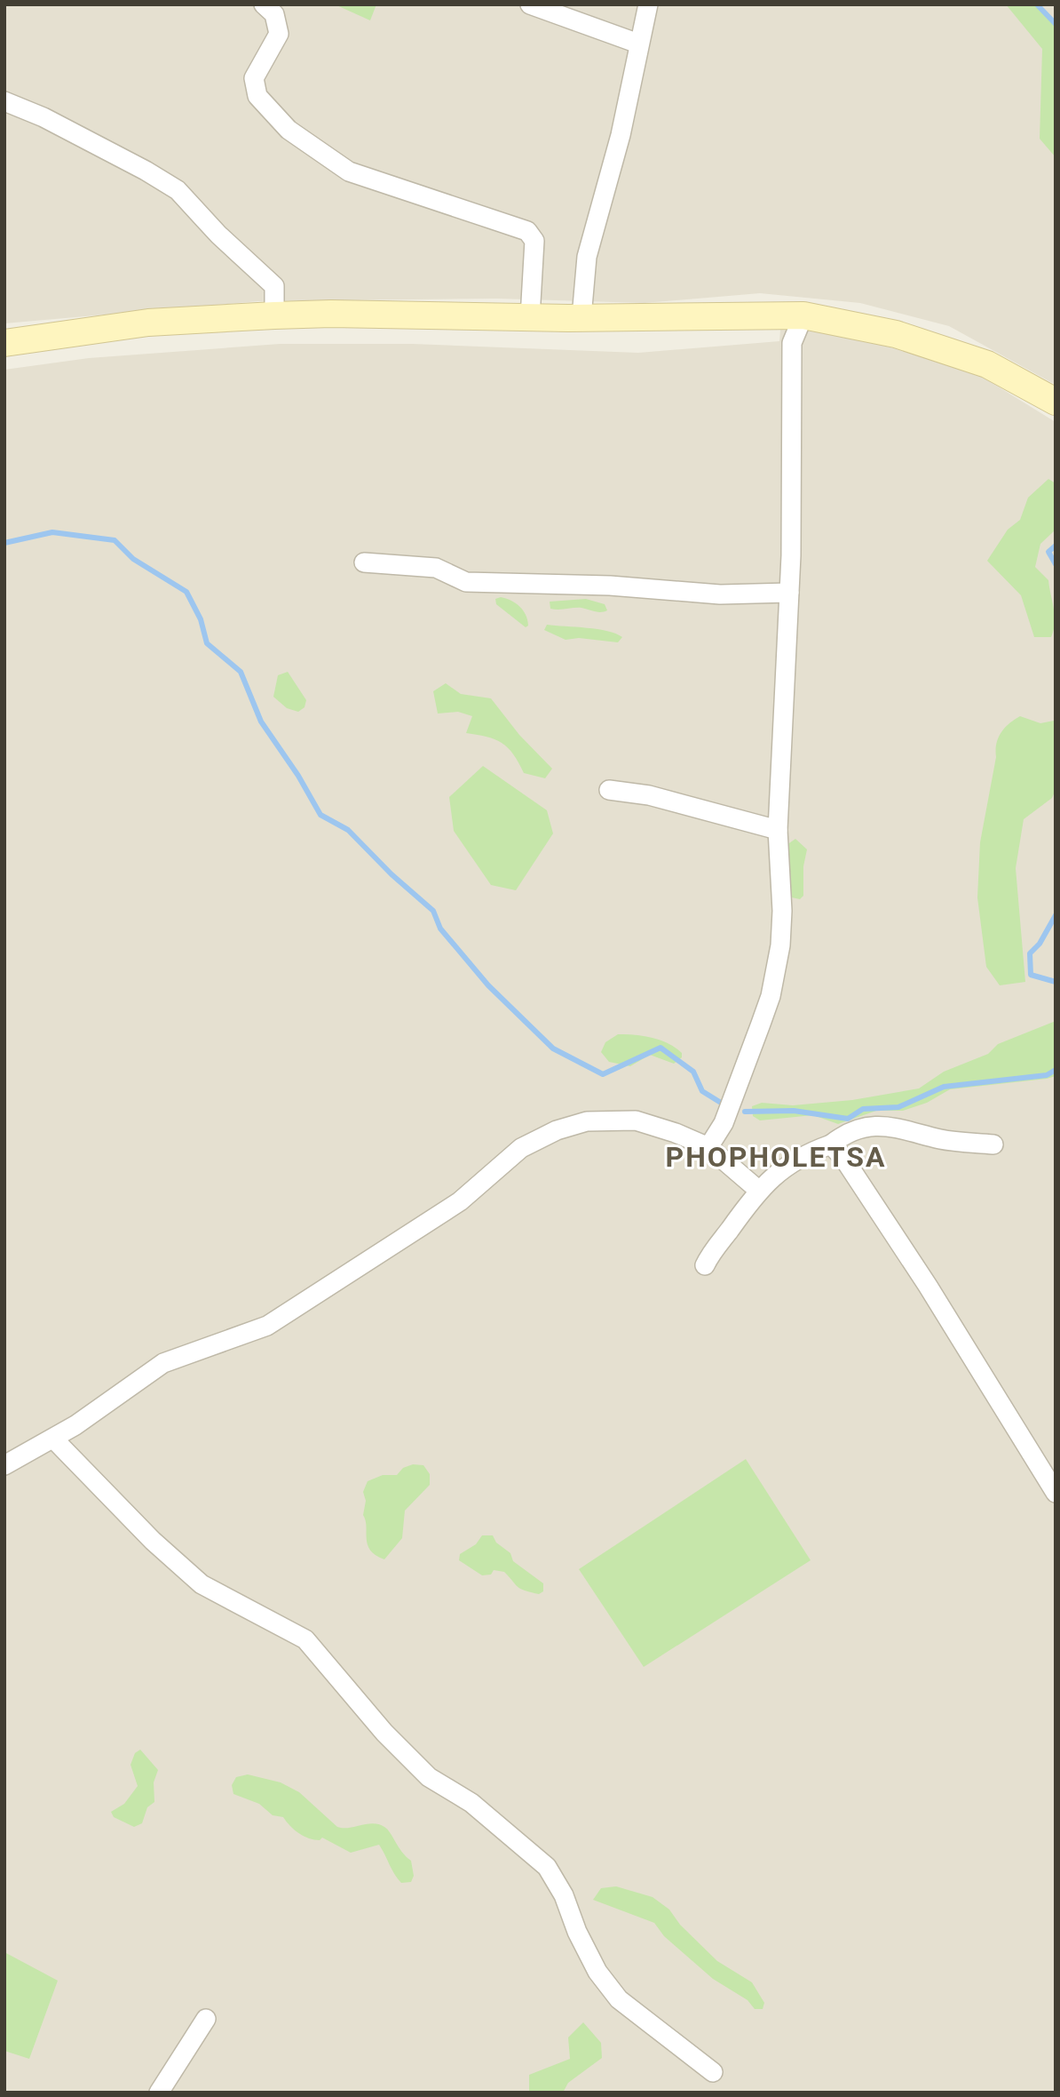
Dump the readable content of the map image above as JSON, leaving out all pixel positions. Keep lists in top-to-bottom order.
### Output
{
  "districts": ["PHOPHOLETSA"]
}
